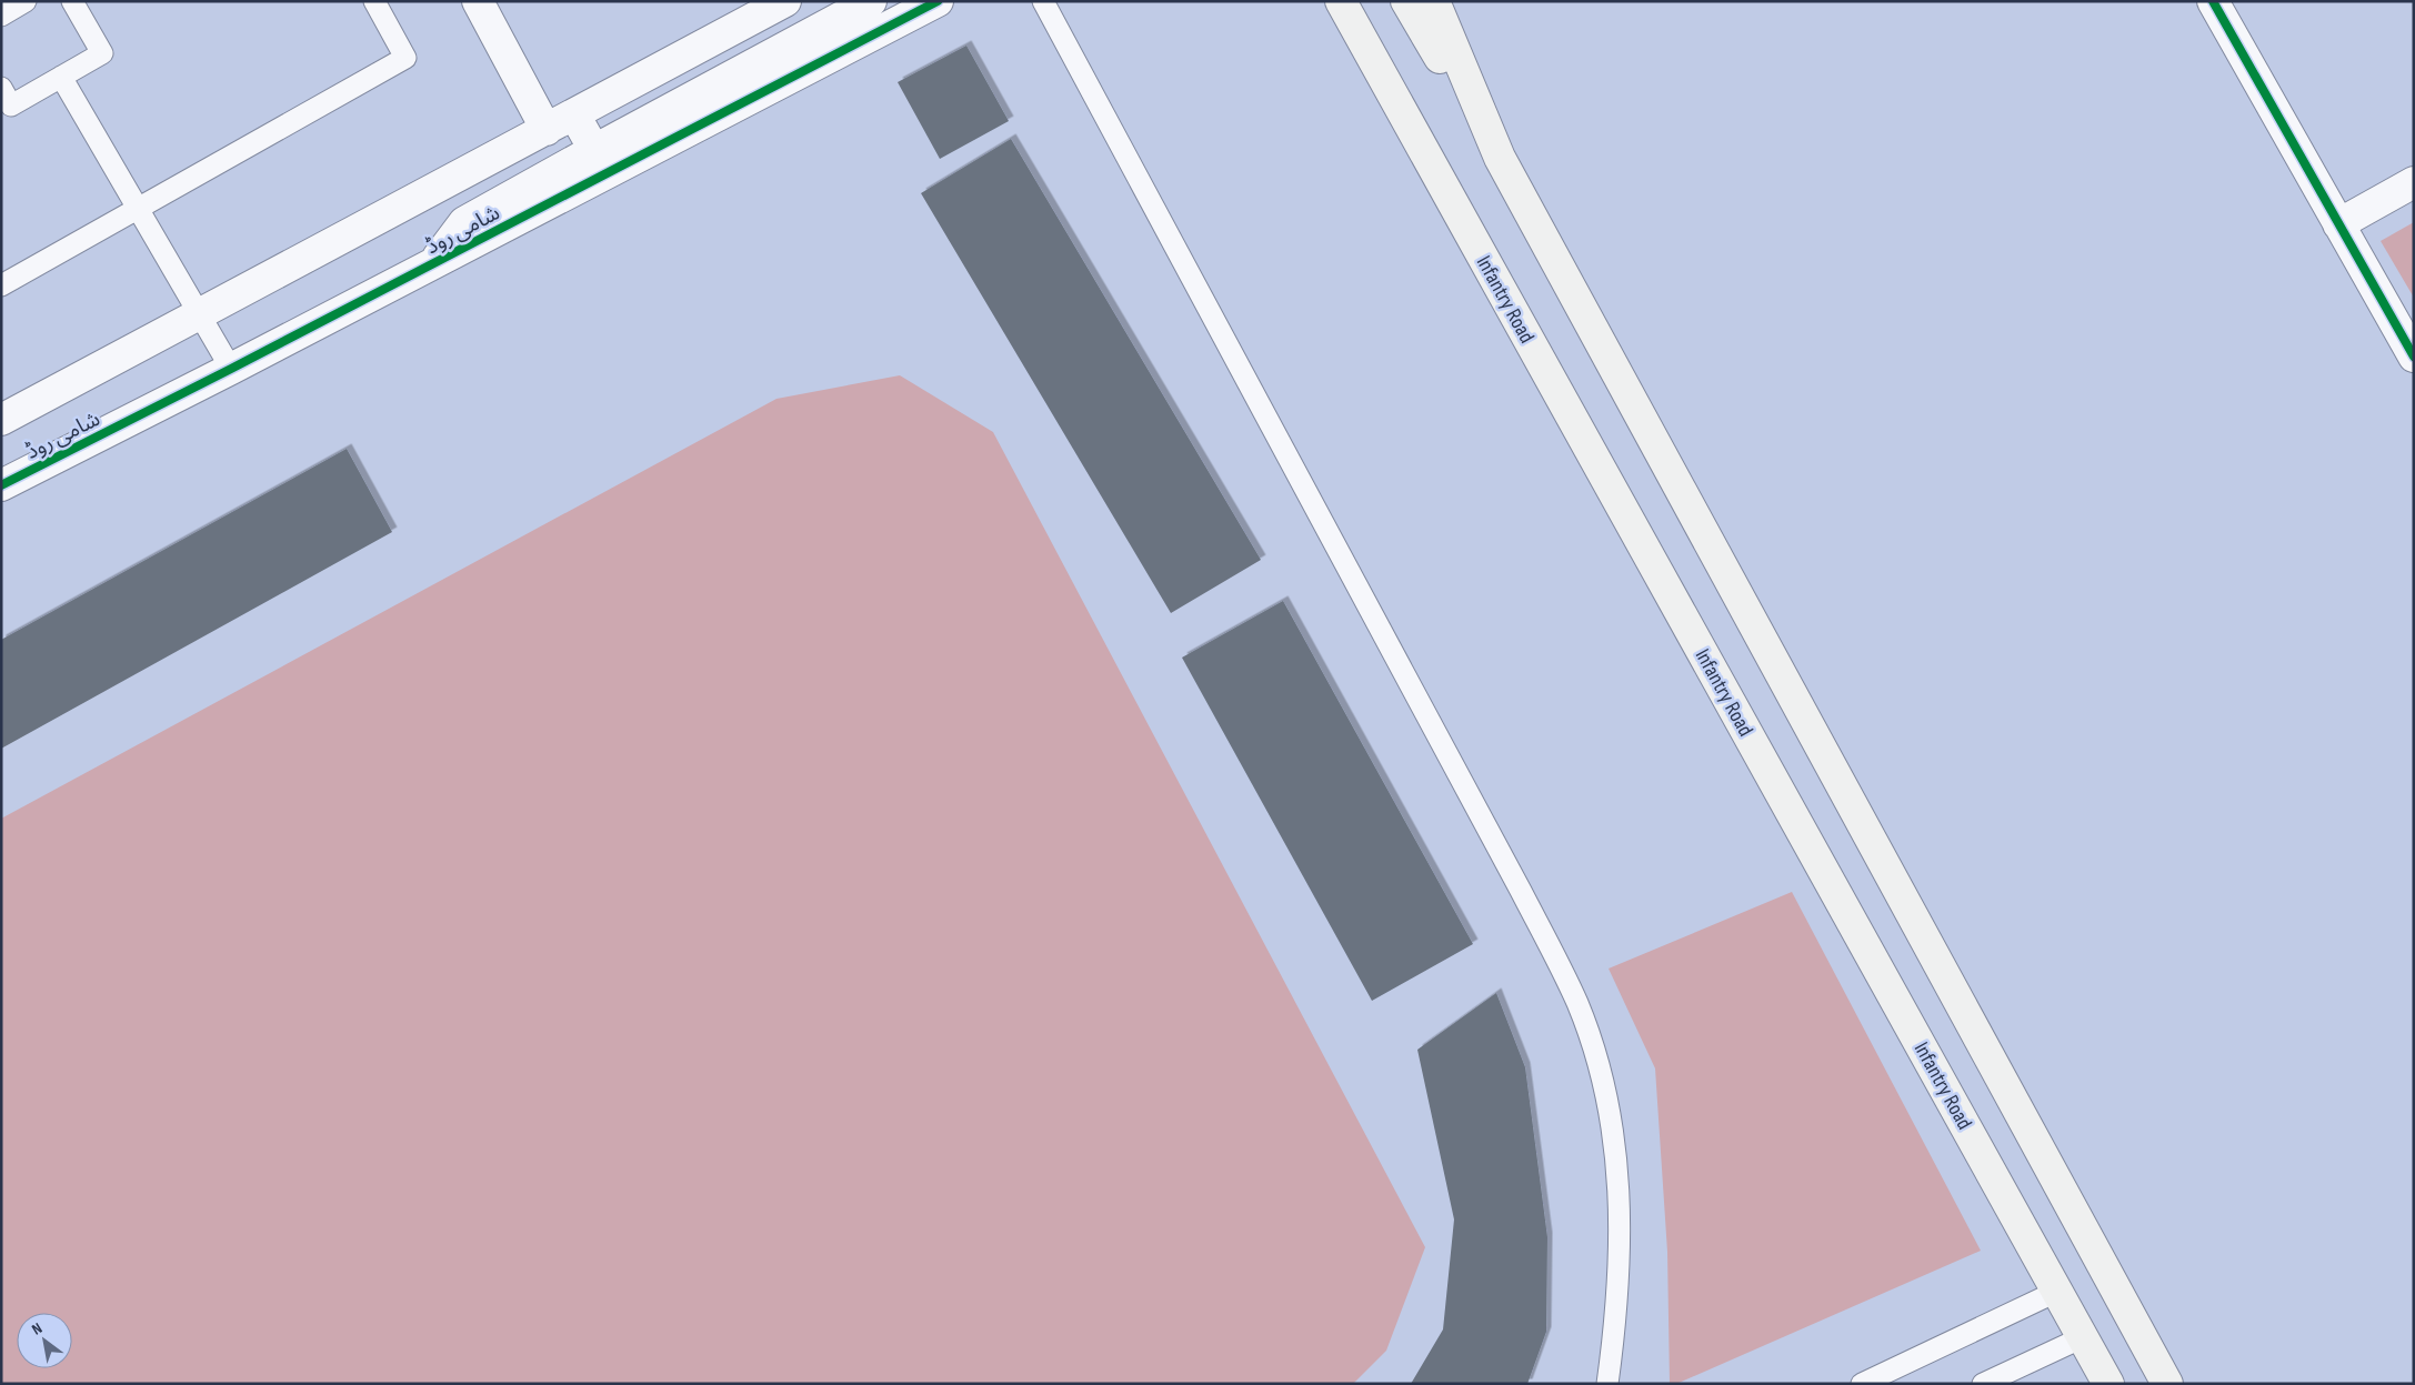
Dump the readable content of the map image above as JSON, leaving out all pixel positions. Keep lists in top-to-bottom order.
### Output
{
  "streets": {
    "main road": ["Infantry Road"],
    "street": ["شامی روڈ"]
  },
  "north": "top left"
}
